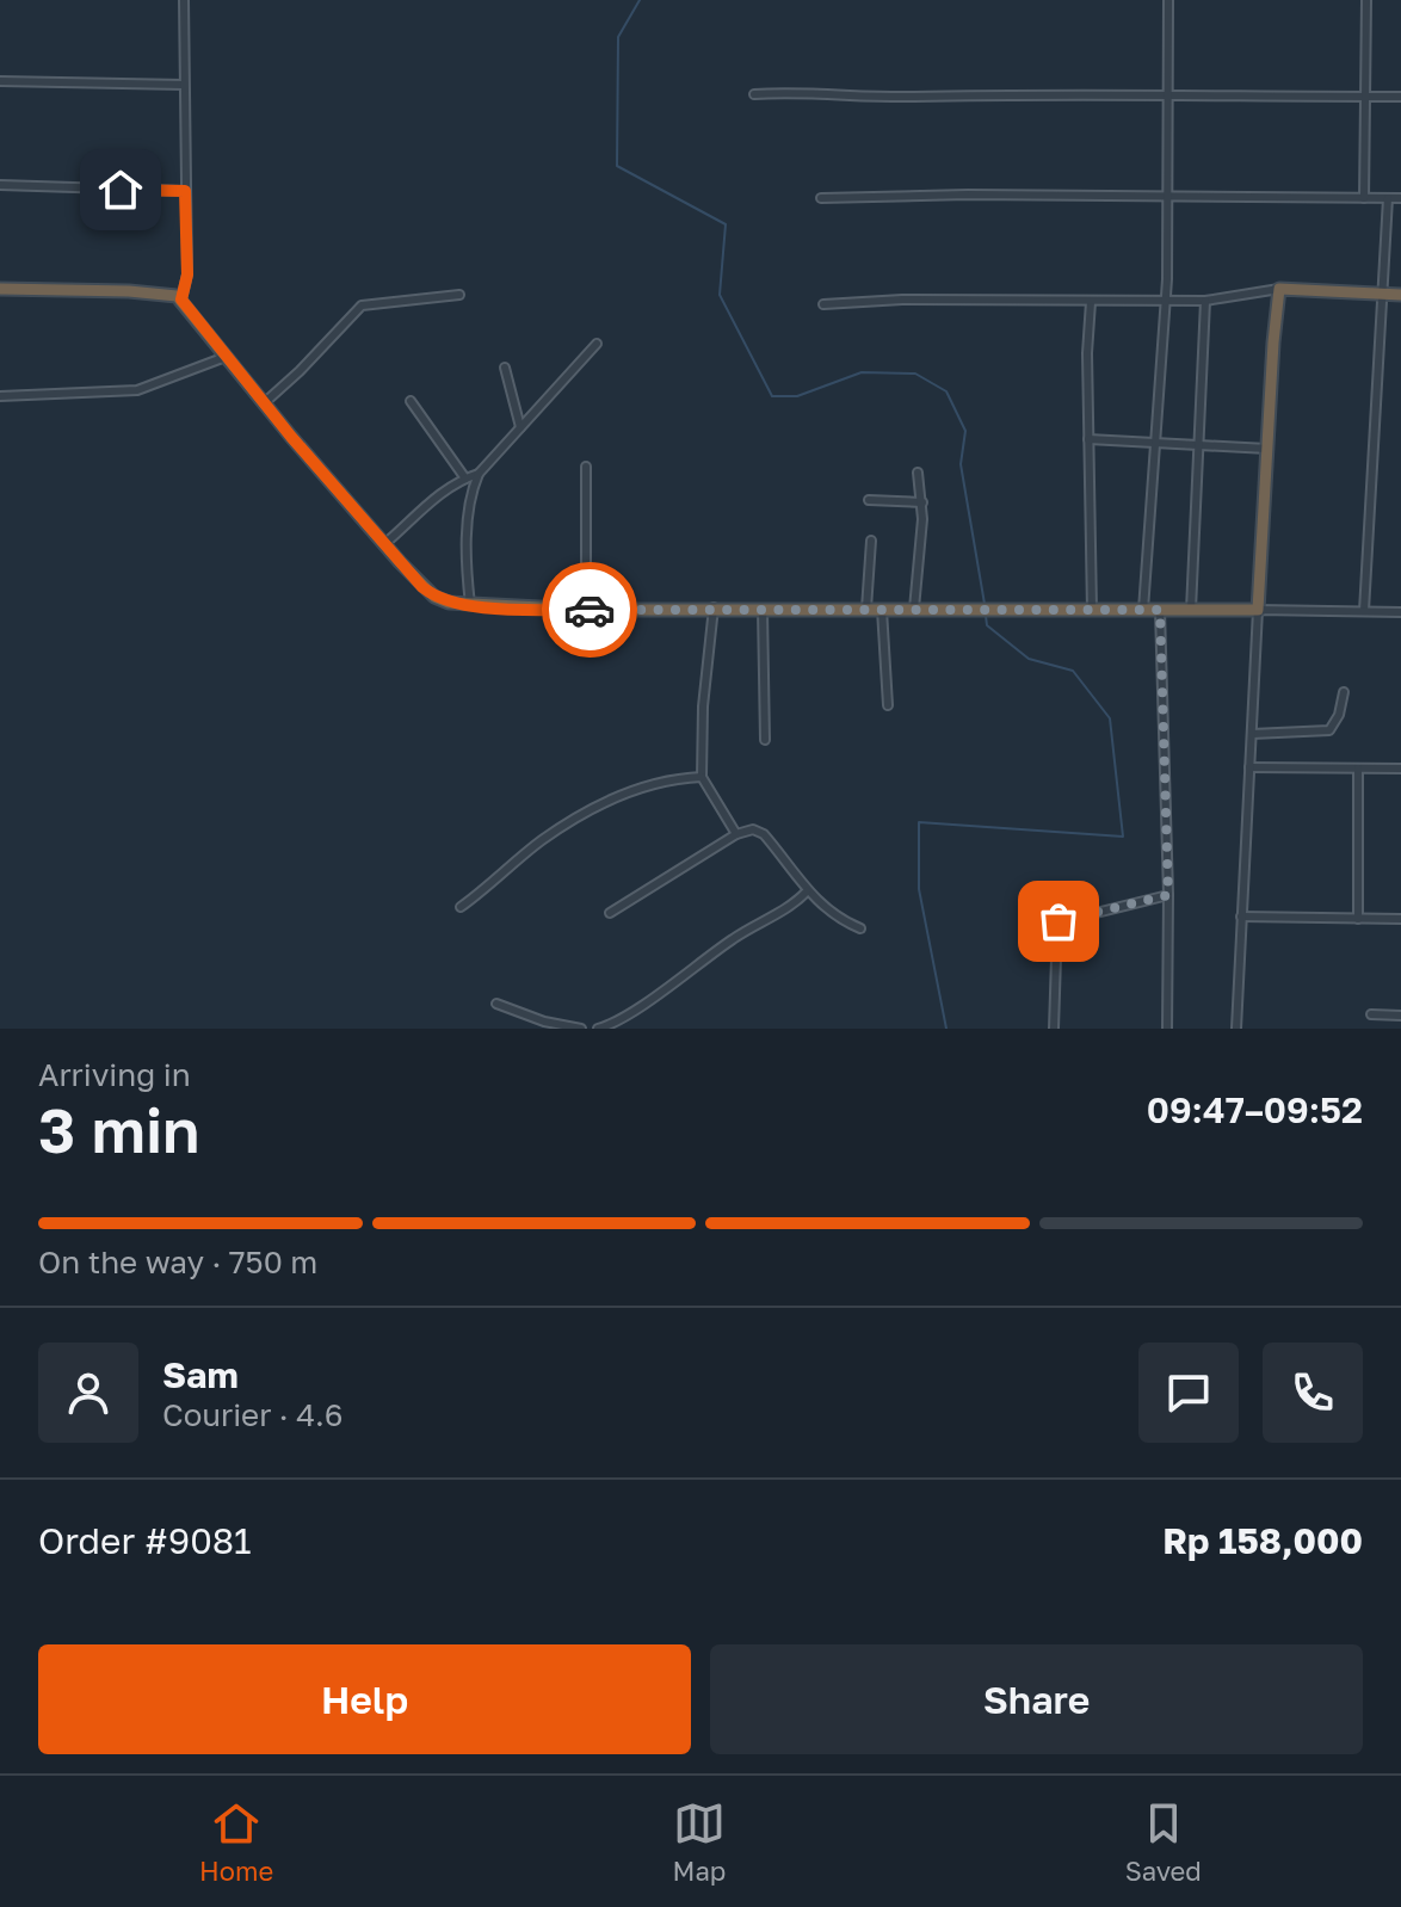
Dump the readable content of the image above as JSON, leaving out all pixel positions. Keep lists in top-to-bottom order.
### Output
{
  "page": {
    "heading": ["3 min", "Arriving in", "09:47–09:52"],
    "panel": [
      "Sam",
      "Courier · 4.6",
      "Order #9081",
      "Rp 158,000"
    ],
    "bar": "On the way · 750 m",
    "buttons": ["Help", "Share"],
    "tabs": ["Home", "Map", "Saved"]
  }
}
